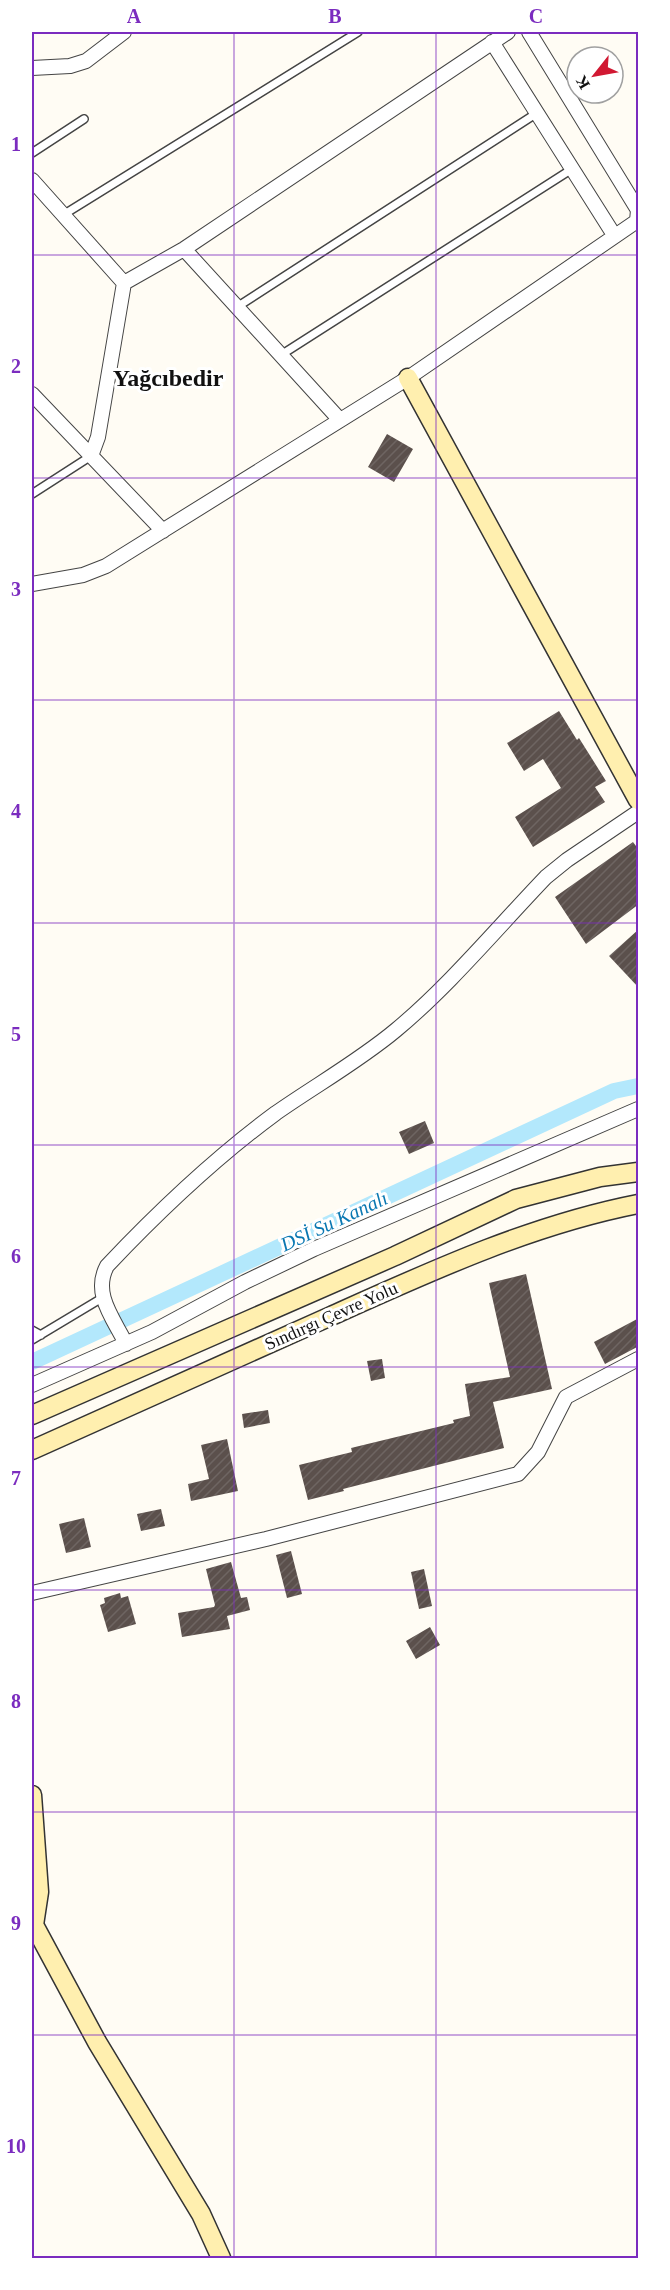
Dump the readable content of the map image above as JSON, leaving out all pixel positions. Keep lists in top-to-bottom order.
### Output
{
  "streets": {
    "main road": ["Sındırgı Çevre Yolu"]
  },
  "districts": ["Yağcıbedir"],
  "water": ["DSİ Su Kanalı"],
  "north": "bottom left",
  "grid": {
    "columns": ["A", "B", "C"],
    "rows": [
      "1",
      "2",
      "3",
      "4",
      "5",
      "6",
      "7",
      "8",
      "9",
      "10"
    ]
  }
}
